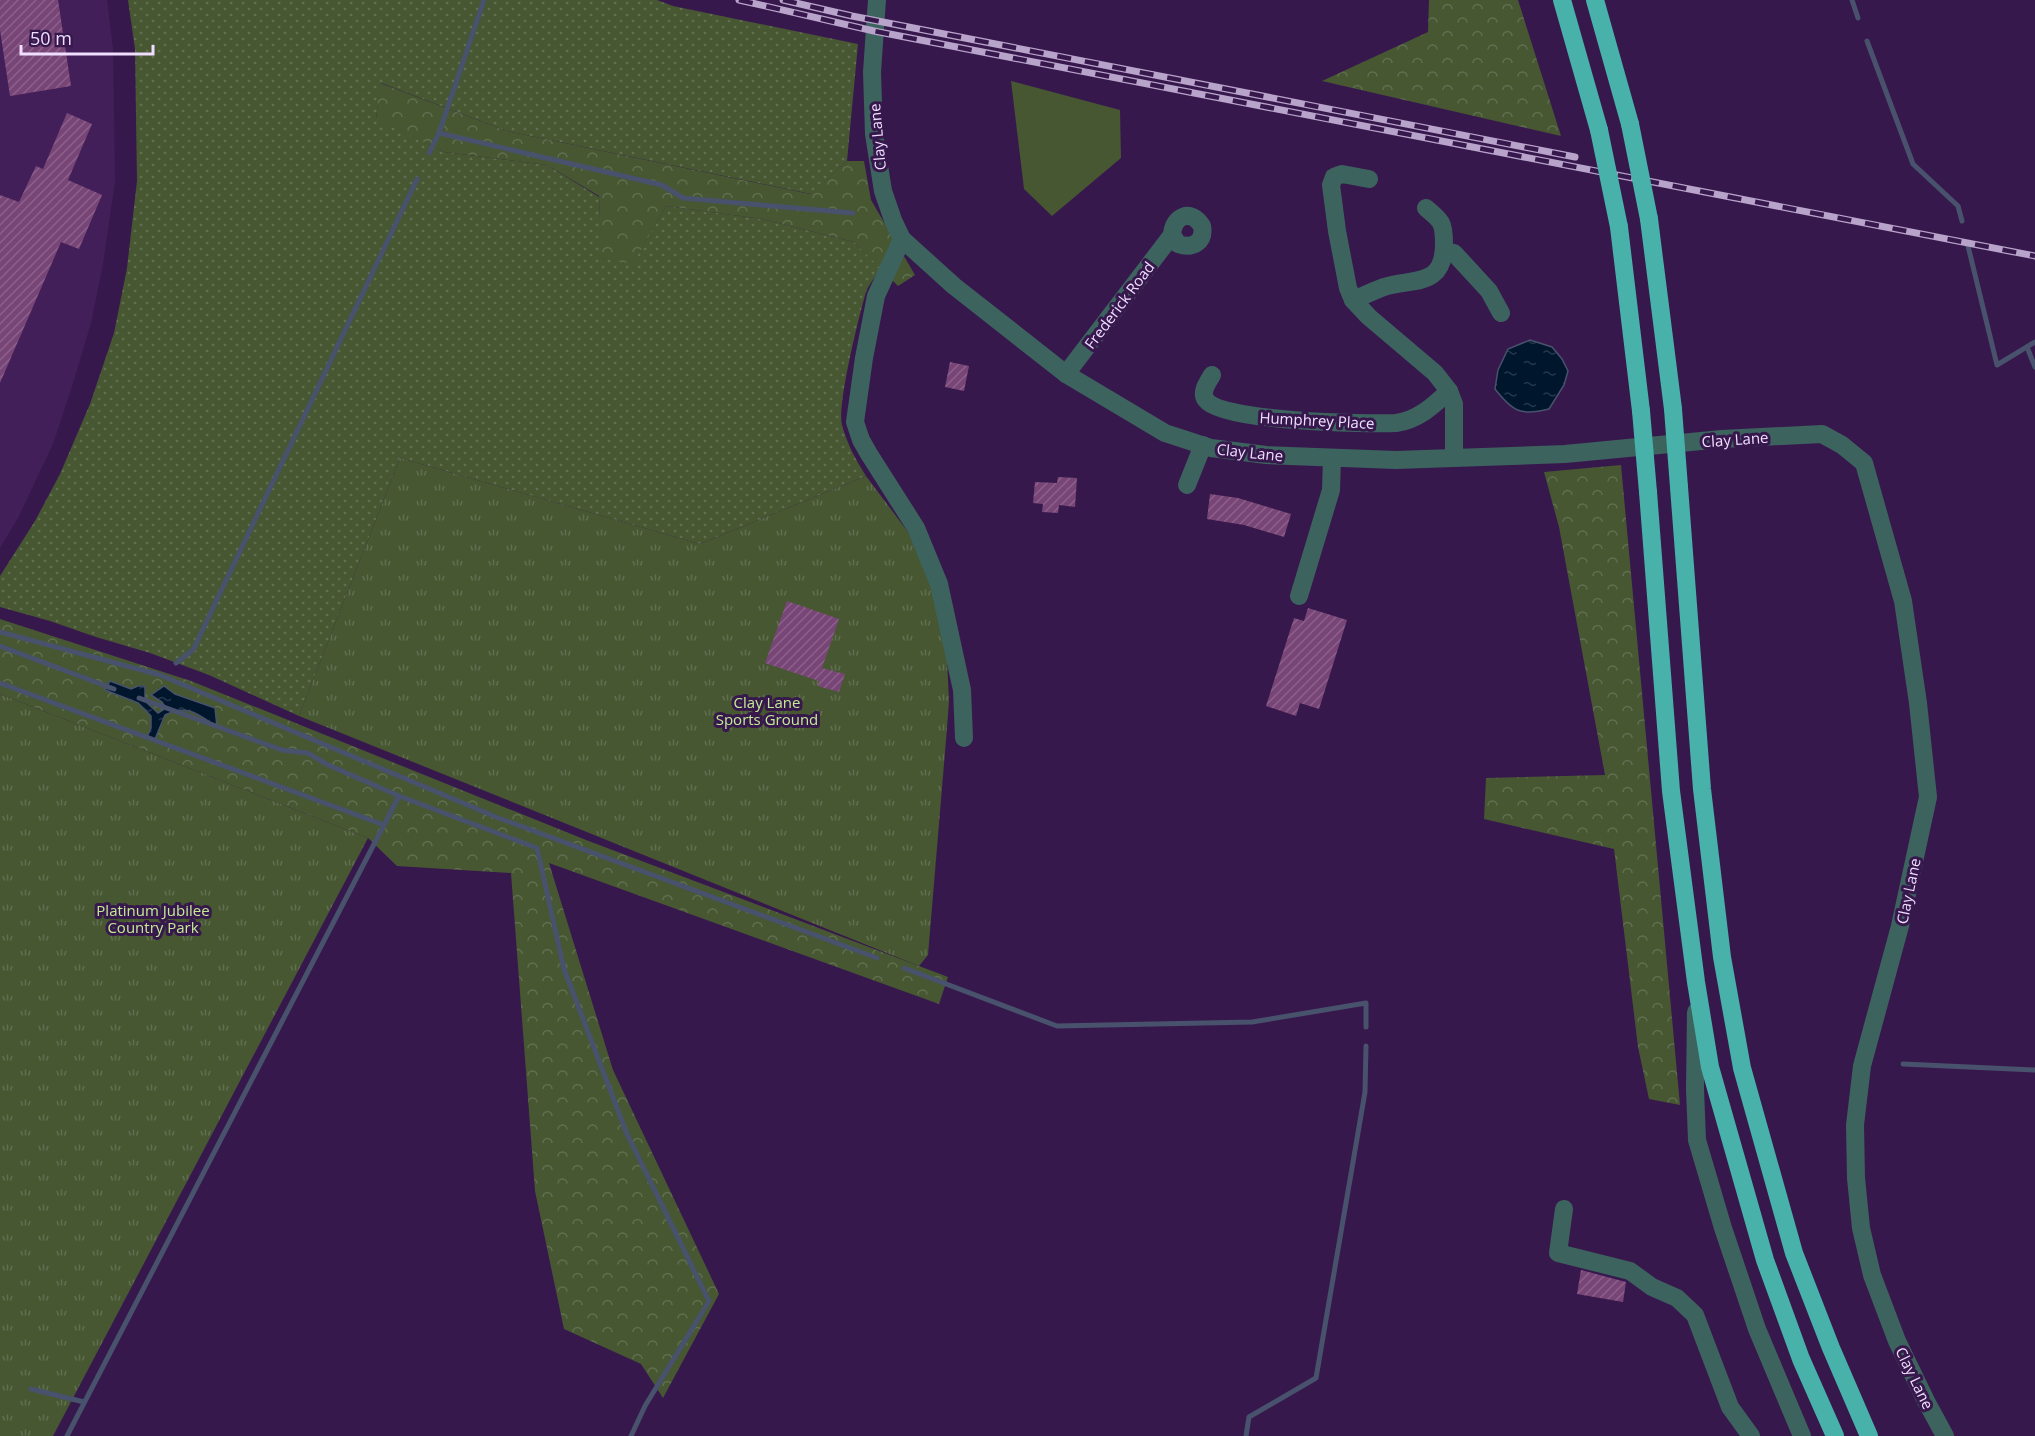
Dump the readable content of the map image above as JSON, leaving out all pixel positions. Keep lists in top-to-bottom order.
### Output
{
  "streets": {
    "street": ["Clay Lane", "Frederick Road", "Humphrey Place"]
  },
  "crossings": [
    ["Clay Lane", "Frederick Road"]
  ],
  "parks": ["Clay Lane Sports Ground", "Platinum Jubilee Country Park"],
  "scale_bar": "50 m"
}
